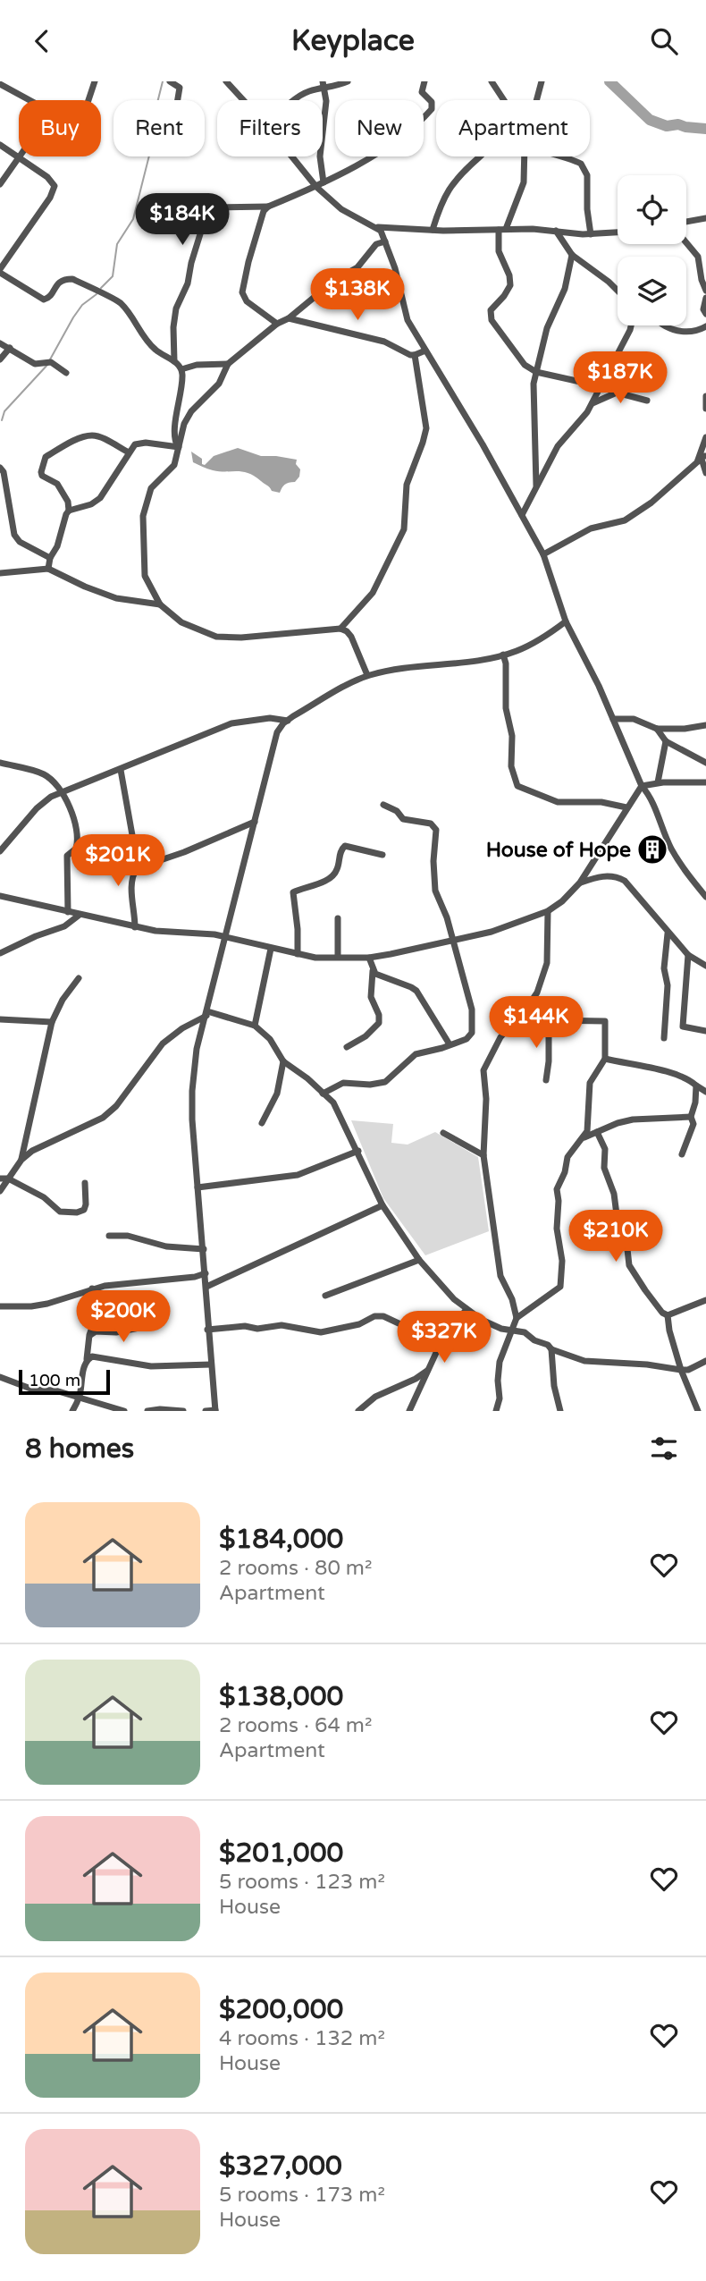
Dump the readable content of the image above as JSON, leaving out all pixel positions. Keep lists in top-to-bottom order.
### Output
{
  "places": {
    "building": ["House of Hope"]
  },
  "scale_bar": "100 m",
  "page": {
    "header": "Keyplace",
    "chip": [
      "Buy",
      "Rent",
      "Filters",
      "New",
      "Apartment"
    ],
    "price": [
      "$184K",
      "$138K",
      "$187K",
      "$201K",
      "$144K",
      "$210K",
      "$200K",
      "$327K"
    ],
    "scale": "100 m",
    "heading": "8 homes",
    "list": [
      {
        "name": "$184,000",
        "note": "2 rooms · 80 m² · Apartment"
      },
      {
        "name": "$138,000",
        "note": "2 rooms · 64 m² · Apartment"
      },
      {
        "name": "$201,000",
        "note": "5 rooms · 123 m² · House"
      },
      {
        "name": "$200,000",
        "note": "4 rooms · 132 m² · House"
      },
      {
        "name": "$327,000",
        "note": "5 rooms · 173 m² · House"
      }
    ]
  }
}
